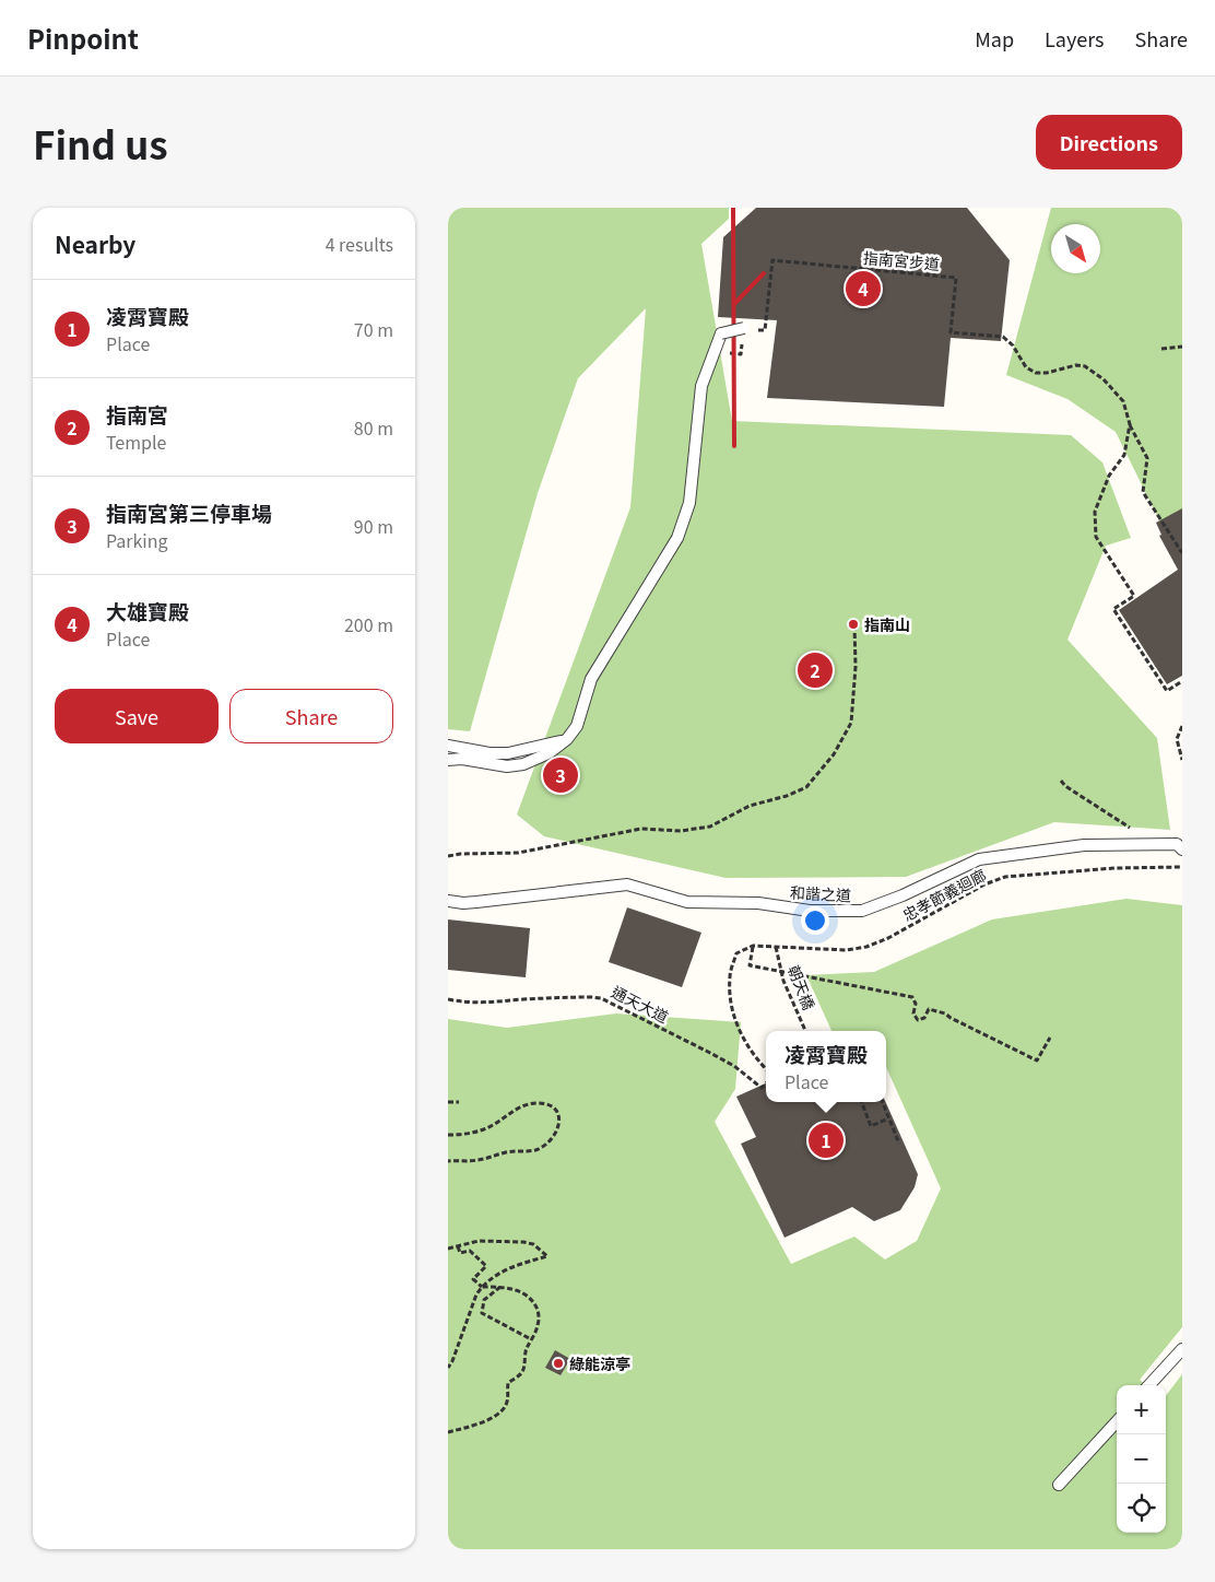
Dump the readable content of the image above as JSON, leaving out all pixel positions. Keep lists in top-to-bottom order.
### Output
{
  "streets": {
    "lane": ["和諧之道"],
    "path": [
      "指南宮步道",
      "忠孝節義迴廊",
      "朝天橋",
      "通天大道"
    ]
  },
  "crossings": [
    ["忠孝節義迴廊", "朝天橋"]
  ],
  "places": ["指南山", "綠能涼亭"],
  "north": "bottom right",
  "page": {
    "header": "Pinpoint",
    "nav": ["Map", "Layers", "Share"],
    "title": "Find us",
    "buttons": [
      "Directions",
      ["Save", "Share"]
    ],
    "heading": ["Nearby", "4 results"],
    "pins": [
      "4",
      "2",
      "3",
      "1"
    ],
    "list": [
      {
        "mark": "1",
        "name": "凌霄寶殿",
        "note": "Place",
        "value": "70 m"
      },
      {
        "mark": "2",
        "name": "指南宮",
        "note": "Temple",
        "value": "80 m"
      },
      {
        "mark": "3",
        "name": "指南宮第三停車場",
        "note": "Parking",
        "value": "90 m"
      },
      {
        "mark": "4",
        "name": "大雄寶殿",
        "note": "Place",
        "value": "200 m"
      }
    ],
    "popup": ["凌霄寶殿", "Place"],
    "map_buttons": ["+", "−"]
  }
}
